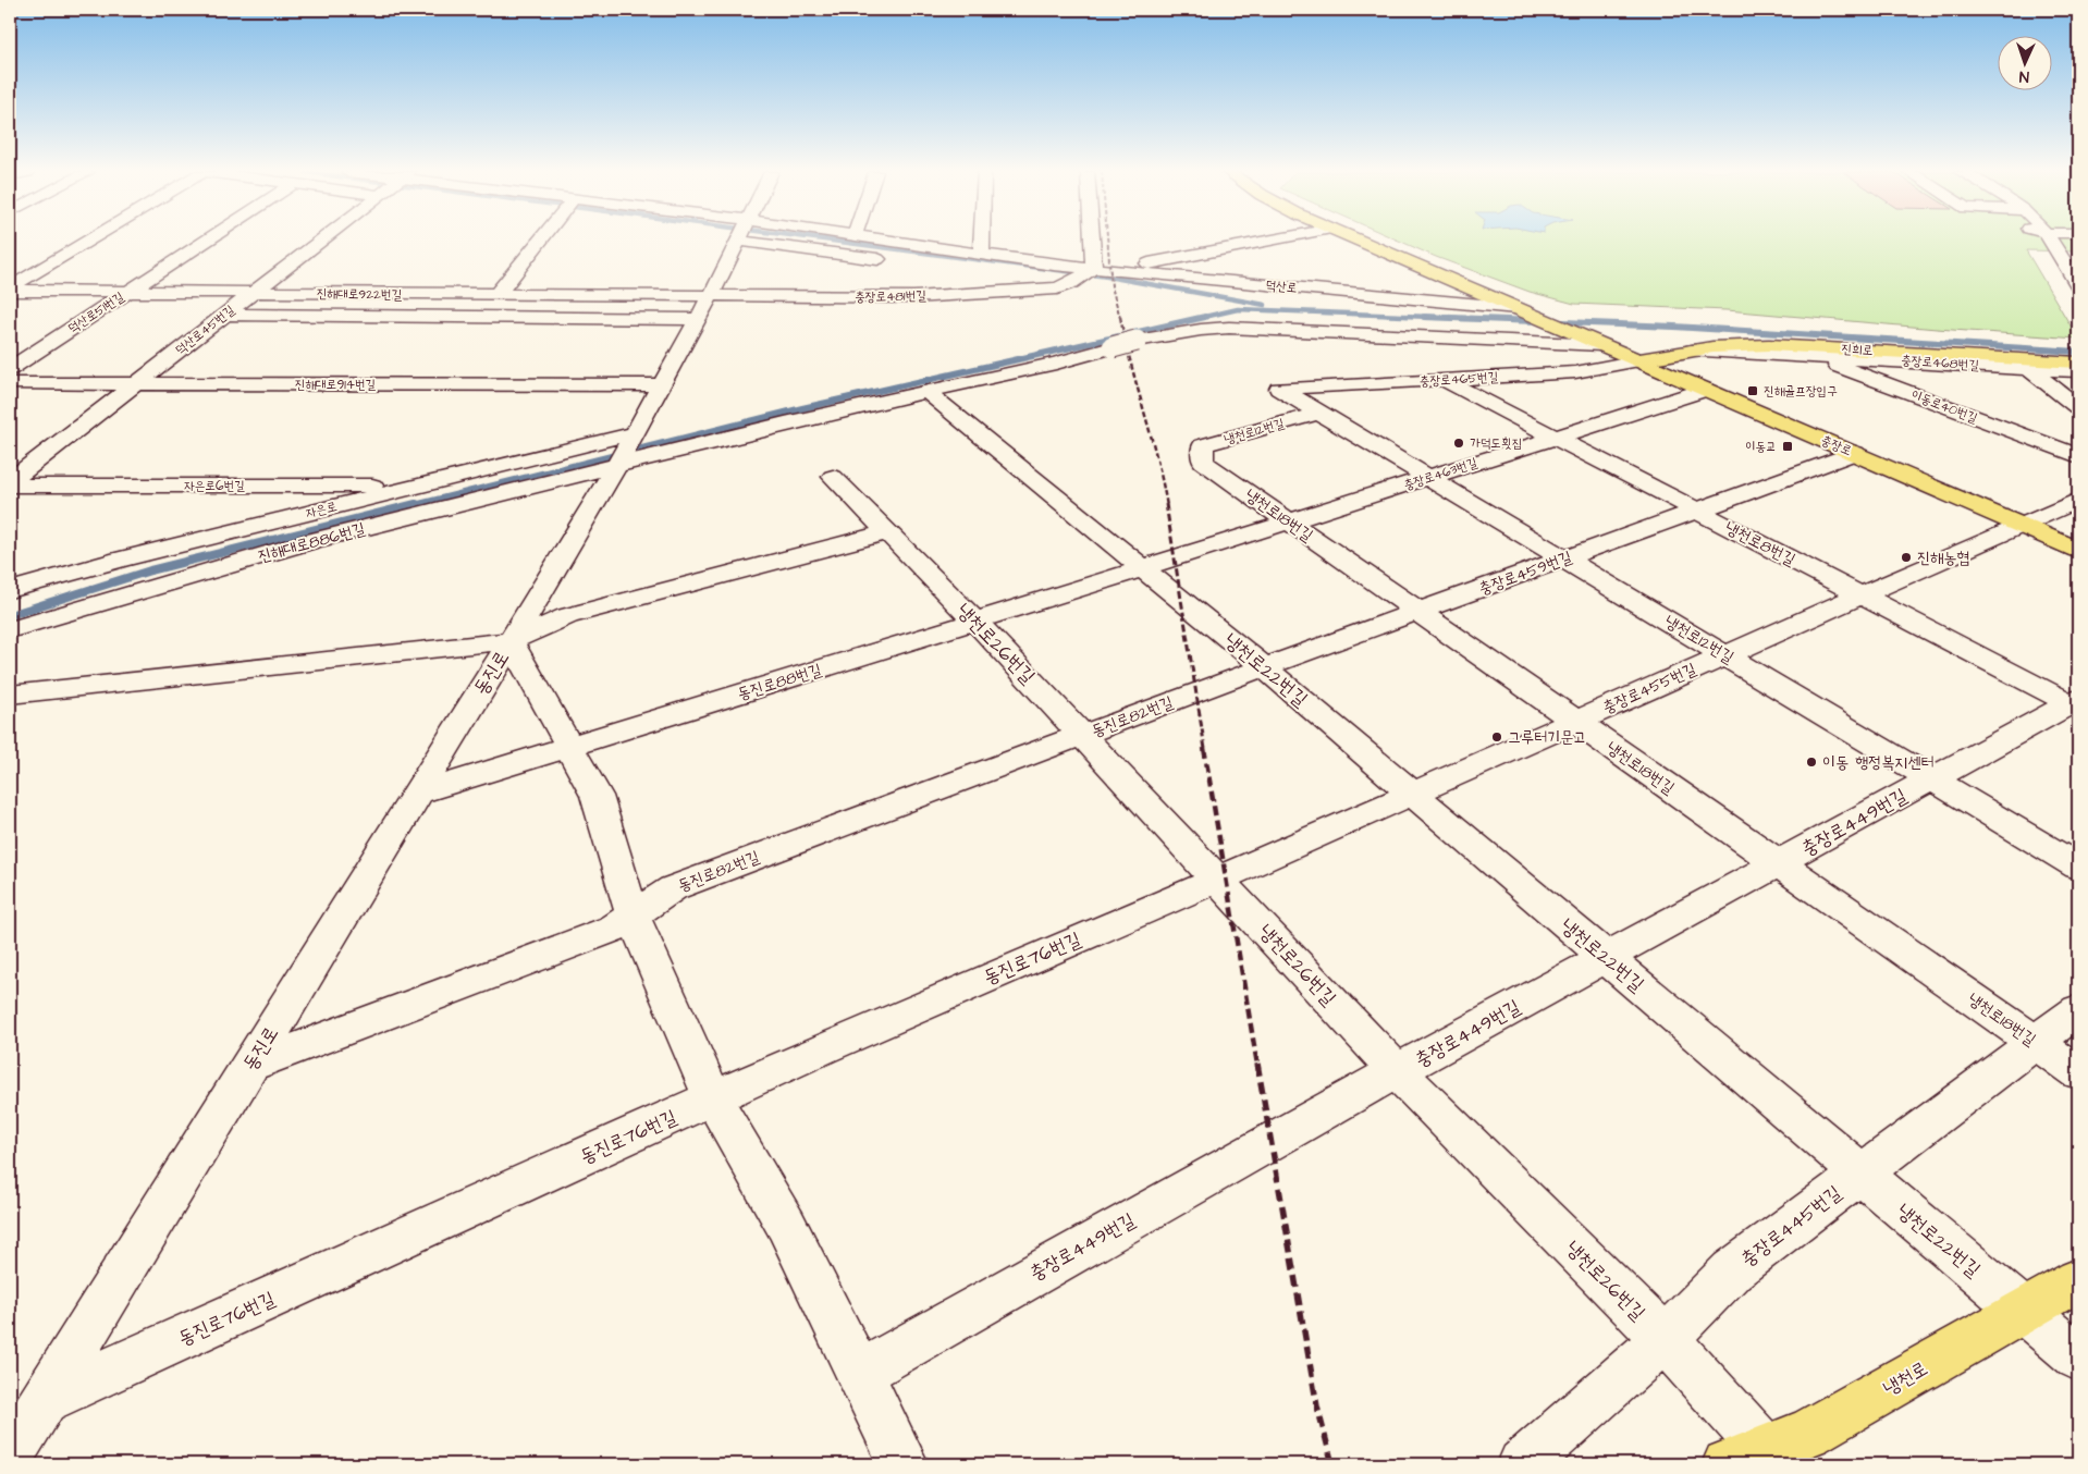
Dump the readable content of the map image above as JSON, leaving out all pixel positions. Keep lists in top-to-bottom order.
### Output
{
  "streets": {
    "main road": ["진희로", "충장로", "냉천로"],
    "street": [
      "덕산로",
      "진해대로922번길",
      "충장로481번길",
      "덕산로51번길",
      "덕산로45번길",
      "충장로468번길",
      "충장로465번길",
      "진해대로914번길",
      "이동로40번길",
      "냉천로12번길",
      "충장로463번길",
      "자은로6번길",
      "자은로",
      "냉천로18번길",
      "진해대로886번길",
      "냉천로8번길",
      "충장로459번길",
      "냉천로26번길",
      "냉천로22번길",
      "동진로",
      "동진로88번길",
      "충장로455번길",
      "동진로82번길",
      "충장로449번길",
      "동진로76번길",
      "충장로445번길"
    ]
  },
  "crossings": [
    ["덕산로", "충장로481번길"],
    ["덕산로", "충장로"],
    ["진해대로922번길", "충장로481번길"],
    ["진해대로922번길", "덕산로51번길"],
    ["진해대로922번길", "덕산로45번길"],
    ["진해대로922번길", "동진로"],
    ["충장로481번길", "동진로"],
    ["덕산로45번길", "진해대로914번길"],
    ["덕산로45번길", "자은로6번길"],
    ["진희로", "충장로468번길"],
    ["진희로", "충장로465번길"],
    ["진희로", "충장로"],
    ["충장로468번길", "이동로40번길"],
    ["충장로465번길", "냉천로12번길"],
    ["충장로465번길", "충장로"],
    ["충장로465번길", "냉천로8번길"],
    ["진해대로914번길", "동진로"],
    ["냉천로12번길", "충장로463번길"],
    ["냉천로12번길", "냉천로18번길"],
    ["냉천로12번길", "충장로459번길"],
    ["냉천로12번길", "충장로455번길"],
    ["냉천로12번길", "충장로449번길"],
    ["충장로", "충장로463번길"],
    ["충장로", "진해대로886번길"],
    ["충장로", "충장로459번길"],
    ["충장로", "충장로455번길"],
    ["충장로463번길", "냉천로18번길"],
    ["충장로463번길", "냉천로8번길"],
    ["충장로463번길", "동진로88번길"],
    ["자은로6번길", "자은로"],
    ["자은로", "동진로"],
    ["냉천로18번길", "충장로459번길"],
    ["냉천로18번길", "충장로455번길"],
    ["냉천로18번길", "충장로449번길"],
    ["냉천로18번길", "충장로445번길"],
    ["진해대로886번길", "동진로"],
    ["냉천로8번길", "충장로459번길"],
    ["냉천로8번길", "충장로455번길"],
    ["냉천로8번길", "충장로449번길"],
    ["충장로459번길", "냉천로22번길"],
    ["충장로459번길", "동진로82번길"],
    ["냉천로26번길", "동진로88번길"],
    ["냉천로26번길", "충장로455번길"],
    ["냉천로26번길", "동진로82번길"],
    ["냉천로26번길", "충장로449번길"],
    ["냉천로26번길", "동진로76번길"],
    ["냉천로26번길", "충장로445번길"],
    ["냉천로26번길", "냉천로"],
    ["냉천로22번길", "동진로88번길"],
    ["냉천로22번길", "충장로455번길"],
    ["냉천로22번길", "충장로449번길"],
    ["냉천로22번길", "충장로445번길"],
    ["냉천로22번길", "냉천로"],
    ["동진로", "동진로88번길"],
    ["동진로", "동진로82번길"],
    ["동진로", "동진로76번길"],
    ["충장로455번길", "동진로76번길"]
  ],
  "places": {
    "transit": ["진해골프장입구", "이동교"],
    "other": [
      "가덕도횟집",
      "진해농협",
      "그루터기문고",
      "이동 행정복지센터"
    ]
  },
  "north": "bottom"
}
